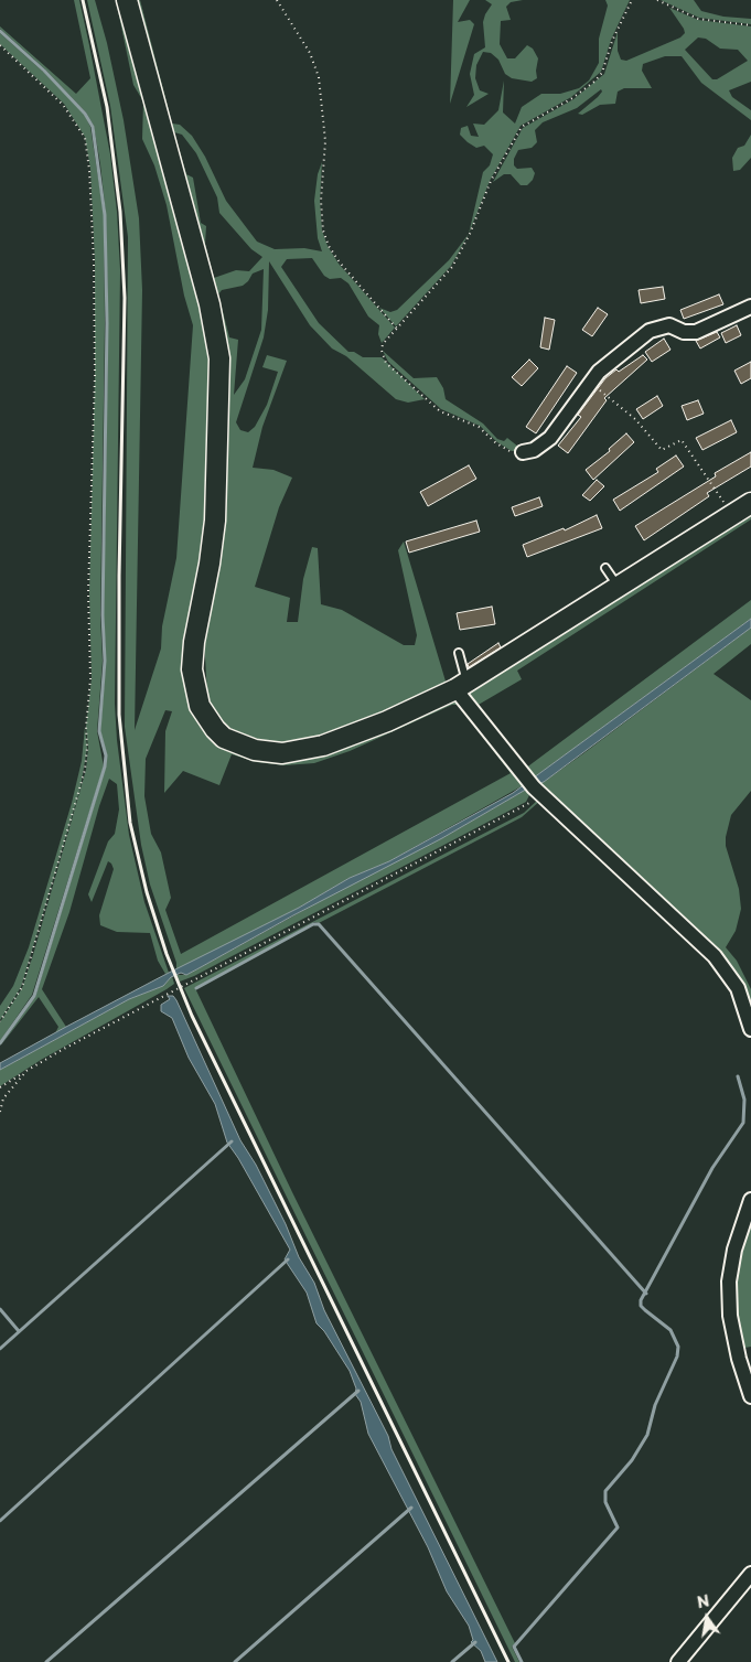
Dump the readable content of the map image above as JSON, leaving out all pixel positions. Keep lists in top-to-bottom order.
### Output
{
  "north": "top"
}
